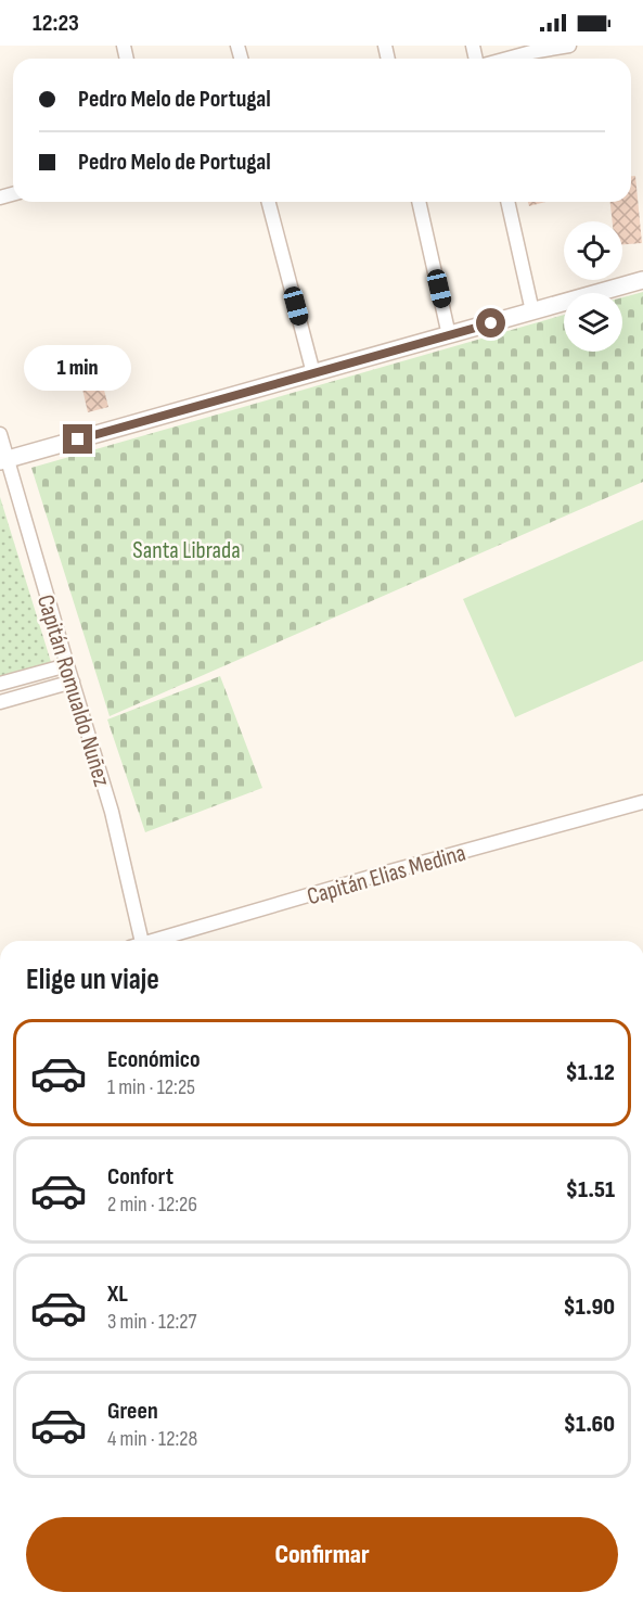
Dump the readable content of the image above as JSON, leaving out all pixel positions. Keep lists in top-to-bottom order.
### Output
{
  "streets": {
    "street": ["Capitán Romualdo Nuñez", "Capitán Elias Medina"]
  },
  "parks": ["Santa Librada"],
  "page": {
    "status": "12:23",
    "banner": ["Pedro Melo de Portugal", "Pedro Melo de Portugal"],
    "bubble": "1 min",
    "heading": "Elige un viaje",
    "list": [
      {
        "name": "Económico",
        "note": "1 min · 12:25",
        "value": "$1.12"
      },
      {
        "name": "Confort",
        "note": "2 min · 12:26",
        "value": "$1.51"
      },
      {
        "name": "XL",
        "note": "3 min · 12:27",
        "value": "$1.90"
      },
      {
        "name": "Green",
        "note": "4 min · 12:28",
        "value": "$1.60"
      }
    ],
    "buttons": "Confirmar"
  }
}
